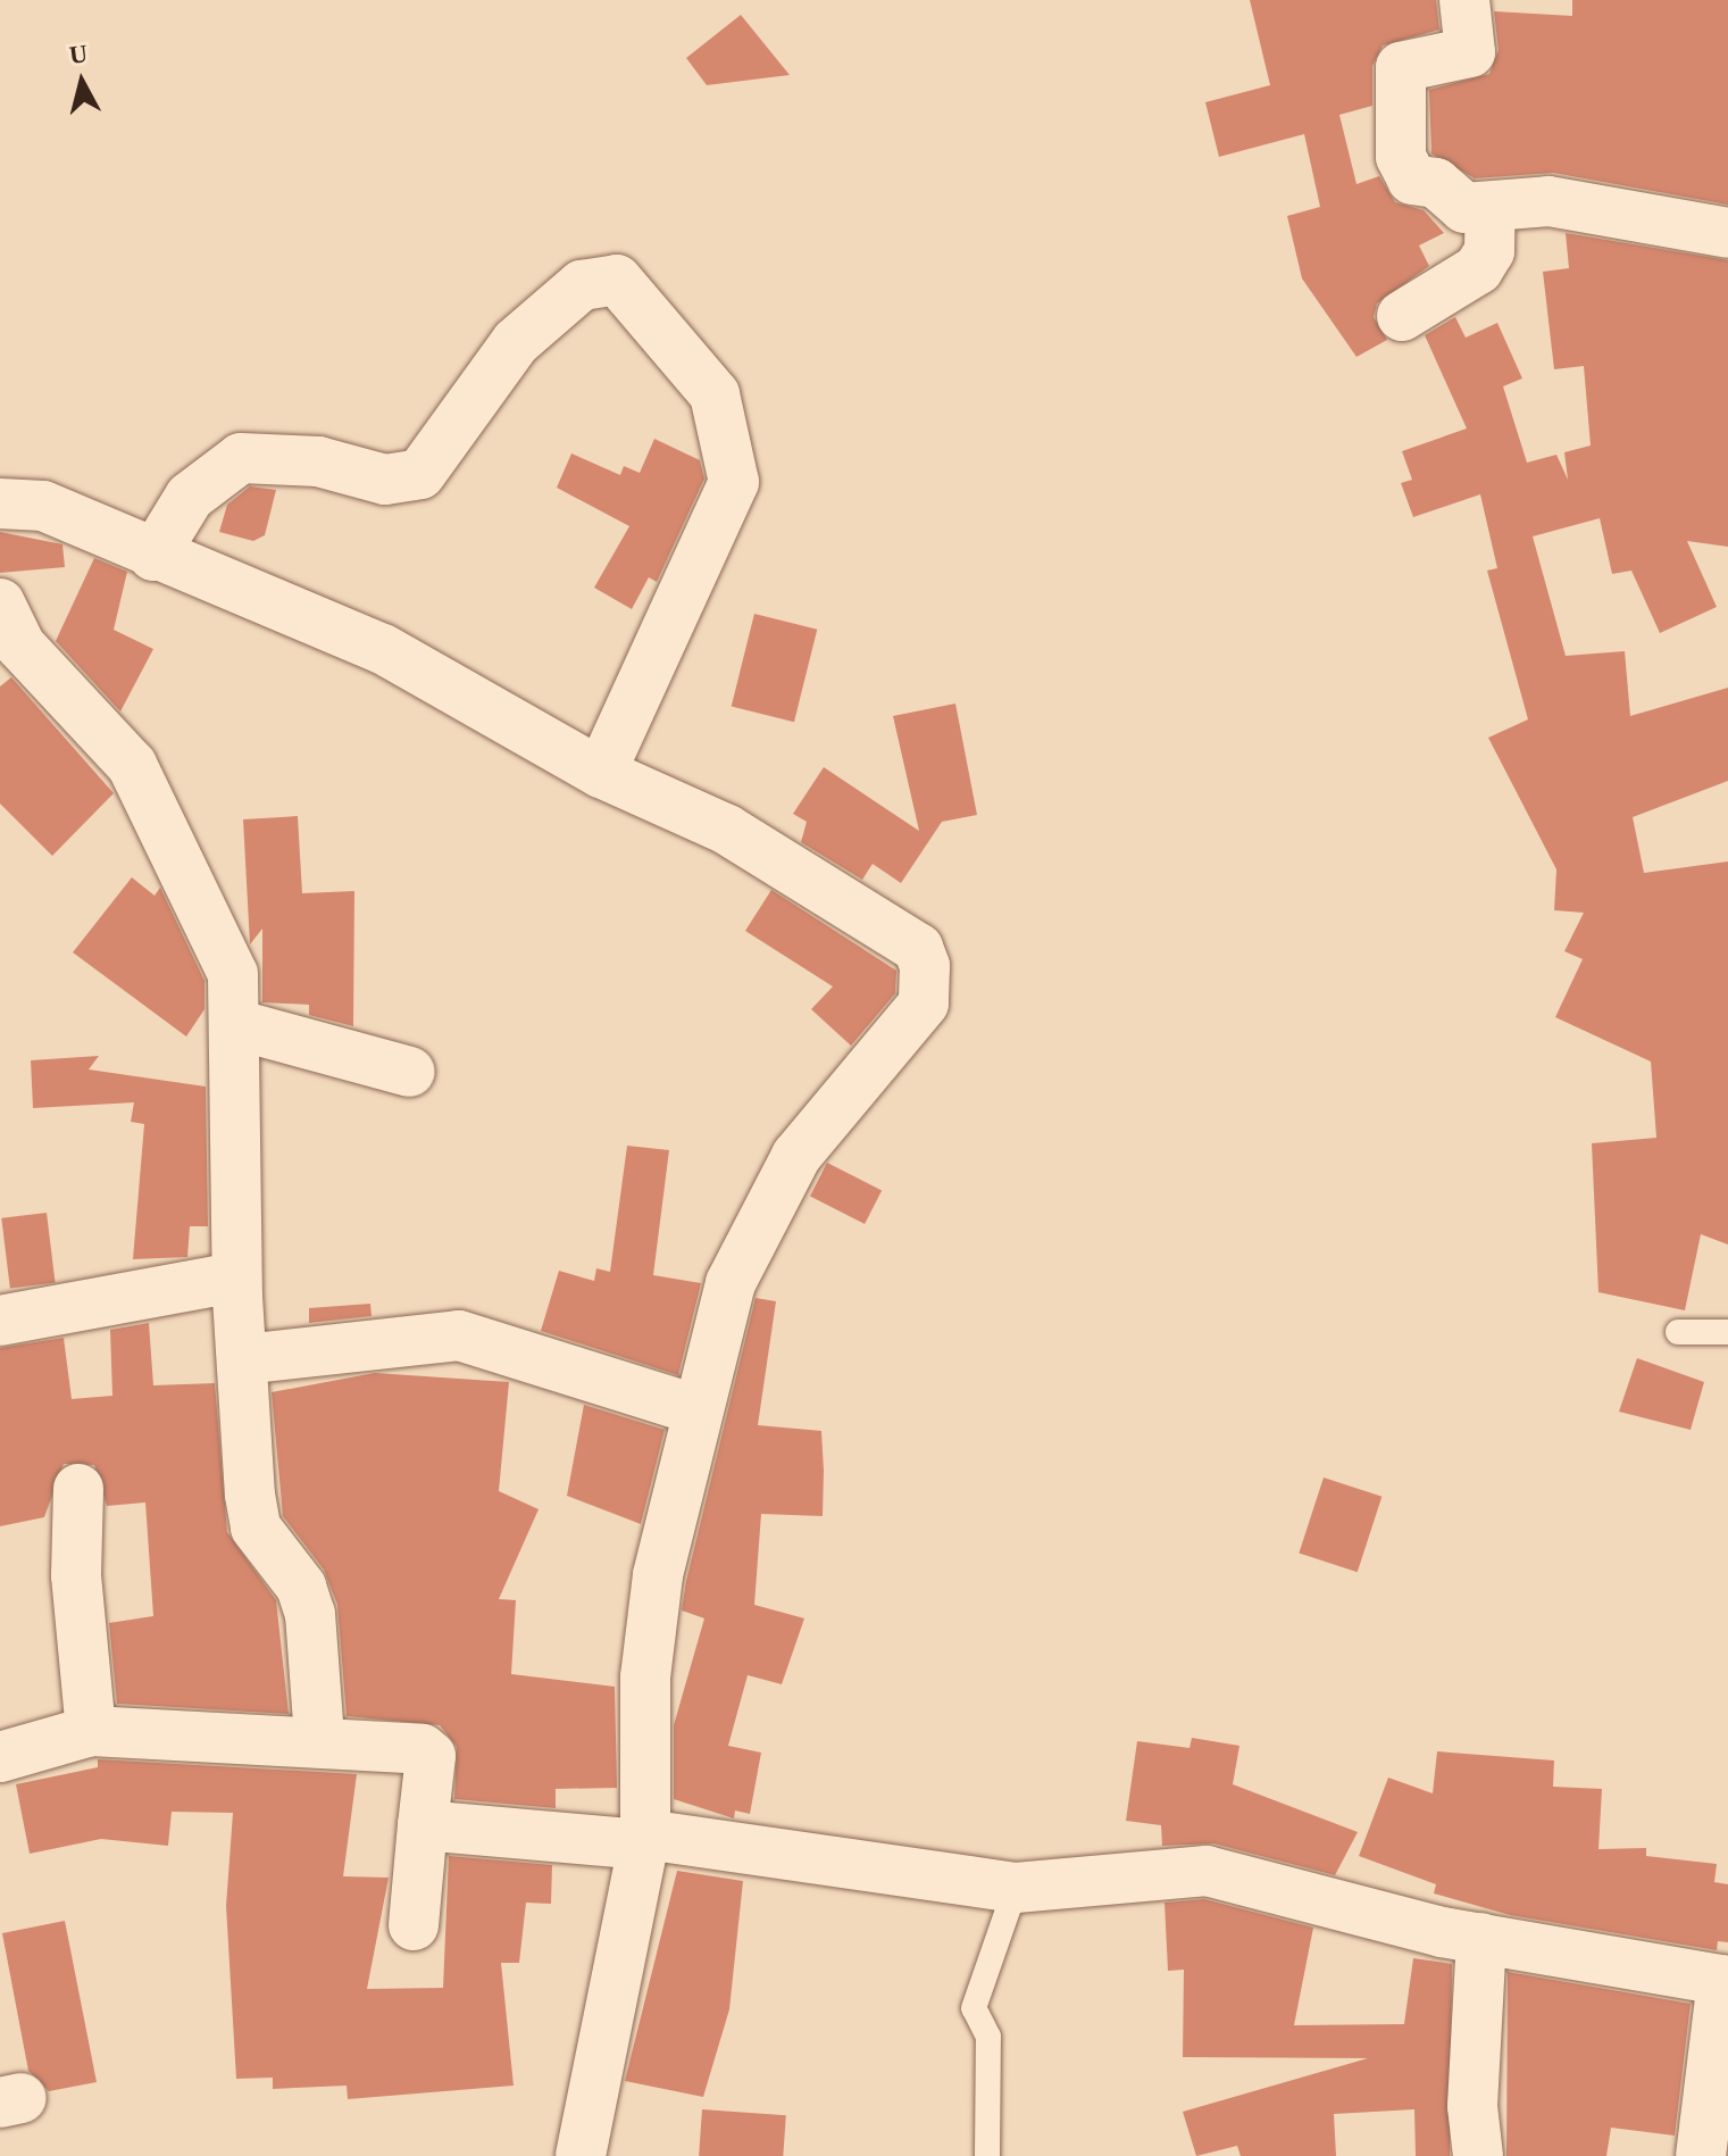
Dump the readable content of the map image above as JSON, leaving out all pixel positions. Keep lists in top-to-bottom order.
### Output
{
  "north": "top"
}
